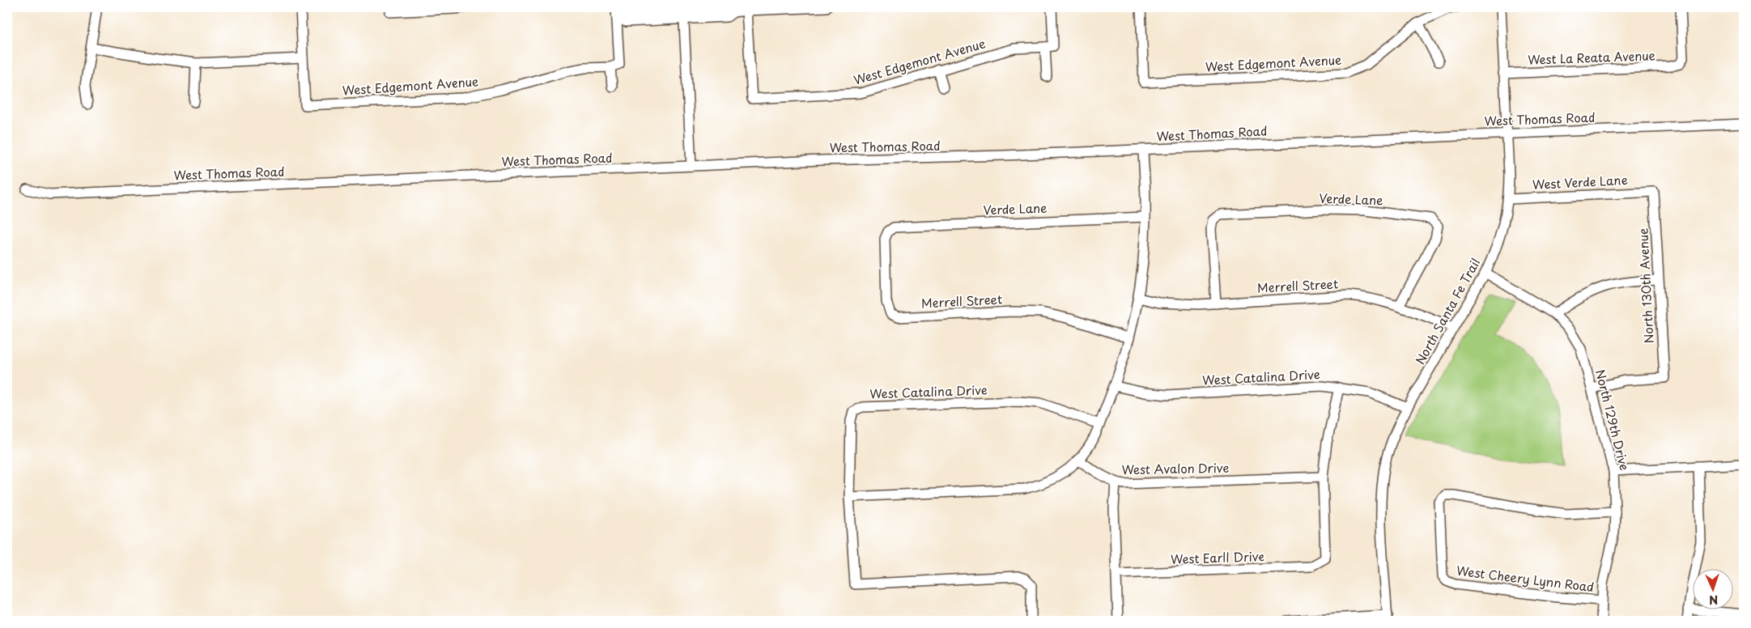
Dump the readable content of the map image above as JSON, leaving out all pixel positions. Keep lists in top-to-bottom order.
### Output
{
  "streets": {
    "street": [
      "West La Reata Avenue",
      "West Edgemont Avenue",
      "West Thomas Road",
      "West Verde Lane",
      "Verde Lane",
      "North 130th Avenue",
      "Merrell Street",
      "North Santa Fe Trail",
      "West Catalina Drive",
      "North 129th Drive",
      "West Avalon Drive",
      "West Earll Drive",
      "West Cheery Lynn Road"
    ]
  },
  "crossings": [
    ["West La Reata Avenue", "North Santa Fe Trail"],
    ["West Thomas Road", "North Santa Fe Trail"],
    ["West Verde Lane", "North 130th Avenue"],
    ["West Verde Lane", "North Santa Fe Trail"],
    ["Verde Lane", "Merrell Street"],
    ["North 130th Avenue", "North 129th Drive"],
    ["Merrell Street", "North Santa Fe Trail"],
    ["North Santa Fe Trail", "West Catalina Drive"],
    ["North Santa Fe Trail", "North 129th Drive"],
    ["North 129th Drive", "West Cheery Lynn Road"],
    ["West Avalon Drive", "West Earll Drive"]
  ],
  "north": "bottom"
}
